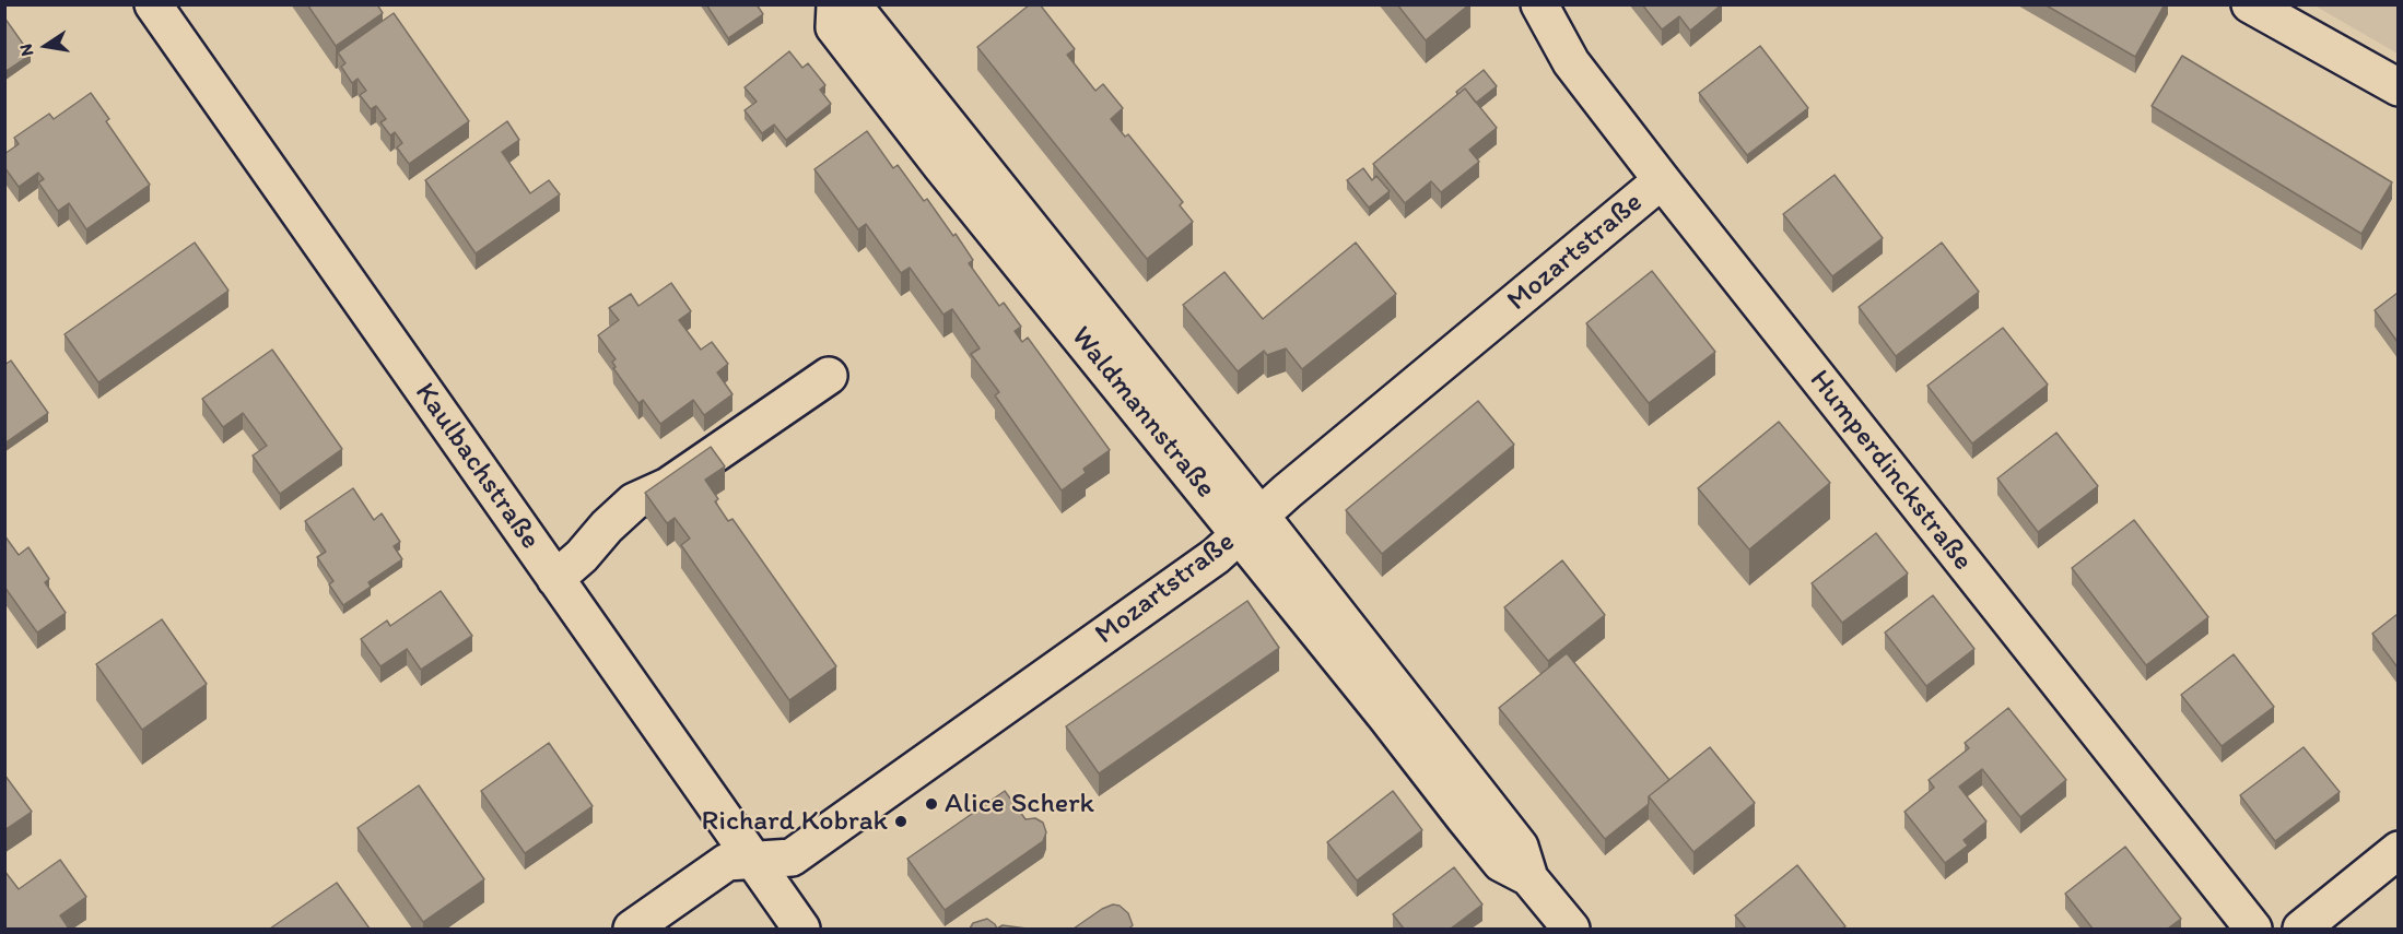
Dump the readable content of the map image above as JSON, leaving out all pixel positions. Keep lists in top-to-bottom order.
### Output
{
  "streets": {
    "street": [
      "Mozartstraße",
      "Waldmannstraße",
      "Kaulbachstraße",
      "Humperdinckstraße"
    ]
  },
  "crossings": [
    ["Mozartstraße", "Waldmannstraße"],
    ["Mozartstraße", "Kaulbachstraße"],
    ["Mozartstraße", "Humperdinckstraße"]
  ],
  "places": ["Alice Scherk", "Richard Kobrak"],
  "north": "left"
}
